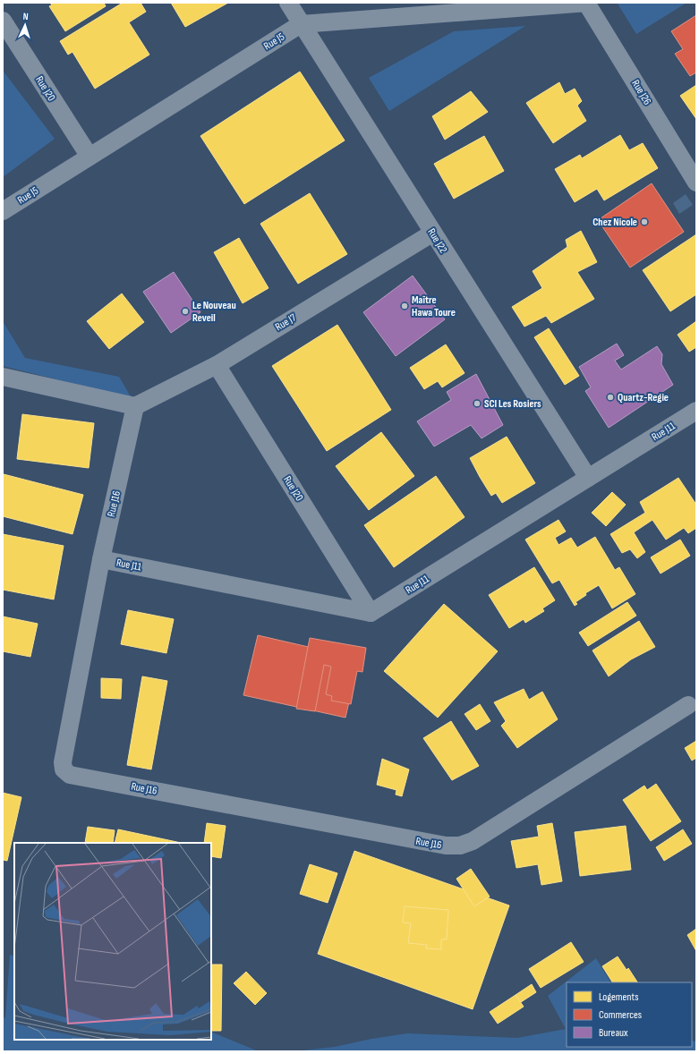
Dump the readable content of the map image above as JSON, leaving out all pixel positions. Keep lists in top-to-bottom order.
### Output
{
  "streets": {
    "street": [
      "Rue J5",
      "Rue J20",
      "Rue J26",
      "Rue J22",
      "Rue J7",
      "Rue J11",
      "Rue J16"
    ]
  },
  "crossings": [
    ["Rue J5", "Rue J20"],
    ["Rue J5", "Rue J26"],
    ["Rue J5", "Rue J22"],
    ["Rue J20", "Rue J7"],
    ["Rue J20", "Rue J11"],
    ["Rue J22", "Rue J7"],
    ["Rue J22", "Rue J11"],
    ["Rue J7", "Rue J16"],
    ["Rue J11", "Rue J16"]
  ],
  "places": [
    "Chez Nicole",
    "Maître Hawa Toure",
    "Le Nouveau Reveil",
    "Quartz-Regie",
    "SCI Les Rosiers"
  ],
  "legend": ["Logements", "Commerces", "Bureaux"],
  "north": "top"
}
